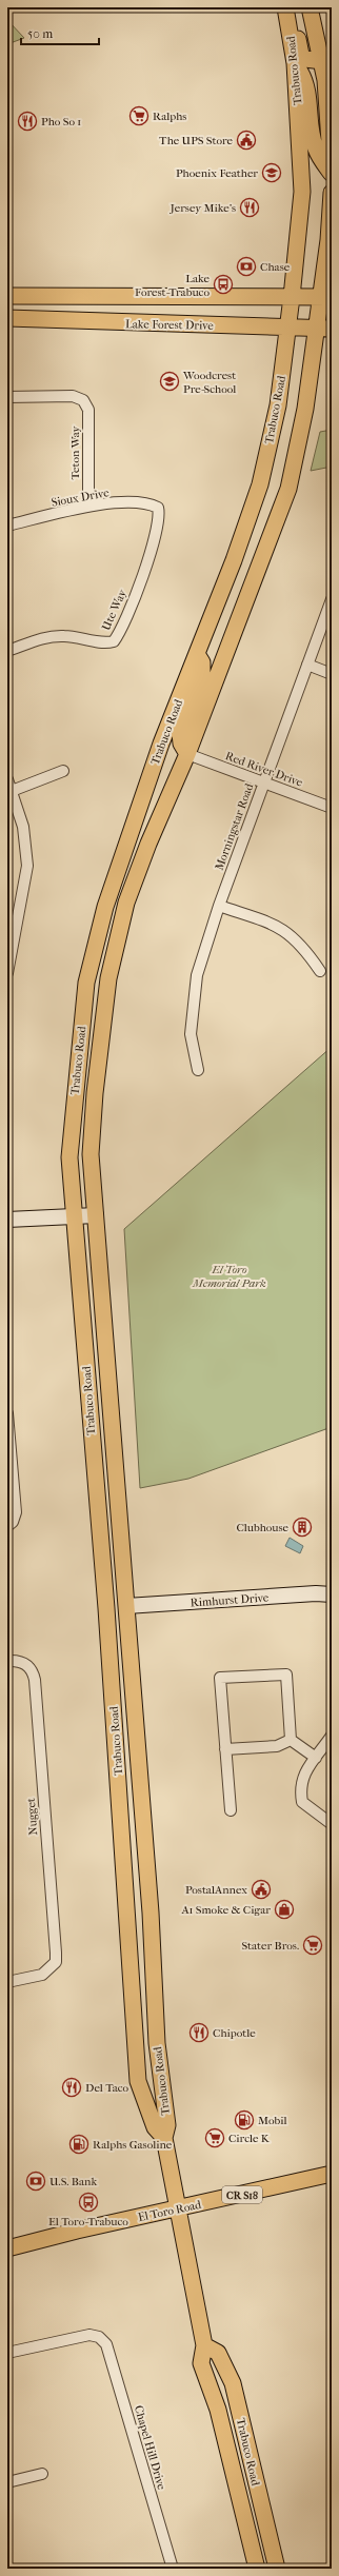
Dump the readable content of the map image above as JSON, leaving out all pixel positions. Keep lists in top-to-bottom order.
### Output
{
  "streets": {
    "main road": [
      "Trabuco Road",
      "Lake Forest Drive",
      "CR S18",
      "El Toro Road"
    ],
    "street": [
      "Teton Way",
      "Sioux Drive",
      "Ute Way",
      "Red River Drive",
      "Morningstar Road",
      "Rimhurst Drive",
      "Nugget",
      "Chapel Hill Drive"
    ]
  },
  "crossings": [
    ["Trabuco Road", "Lake Forest Drive"],
    ["Trabuco Road", "Red River Drive"],
    ["Trabuco Road", "Rimhurst Drive"],
    ["Trabuco Road", "El Toro Road"],
    ["Teton Way", "Sioux Drive"],
    ["Sioux Drive", "Ute Way"],
    ["Red River Drive", "Morningstar Road"]
  ],
  "parks": ["El Toro Memorial Park"],
  "places": {
    "supermarket": ["Ralphs", "Stater Bros.", "Circle K"],
    "restaurant": [
      "Pho So 1",
      "Jersey Mike's",
      "Chipotle",
      "Del Taco"
    ],
    "public building": ["The UPS Store", "PostalAnnex"],
    "school or university": ["Phoenix Feather", "Woodcrest Pre-School"],
    "bank": ["Chase", "U.S. Bank"],
    "bus stop": ["Lake Forest-Trabuco", "El Toro-Trabuco"],
    "building": ["Clubhouse"],
    "shop": ["A1 Smoke & Cigar"],
    "fuel station": ["Mobil", "Ralphs Gasoline"]
  },
  "scale_bar": "50 m"
}
